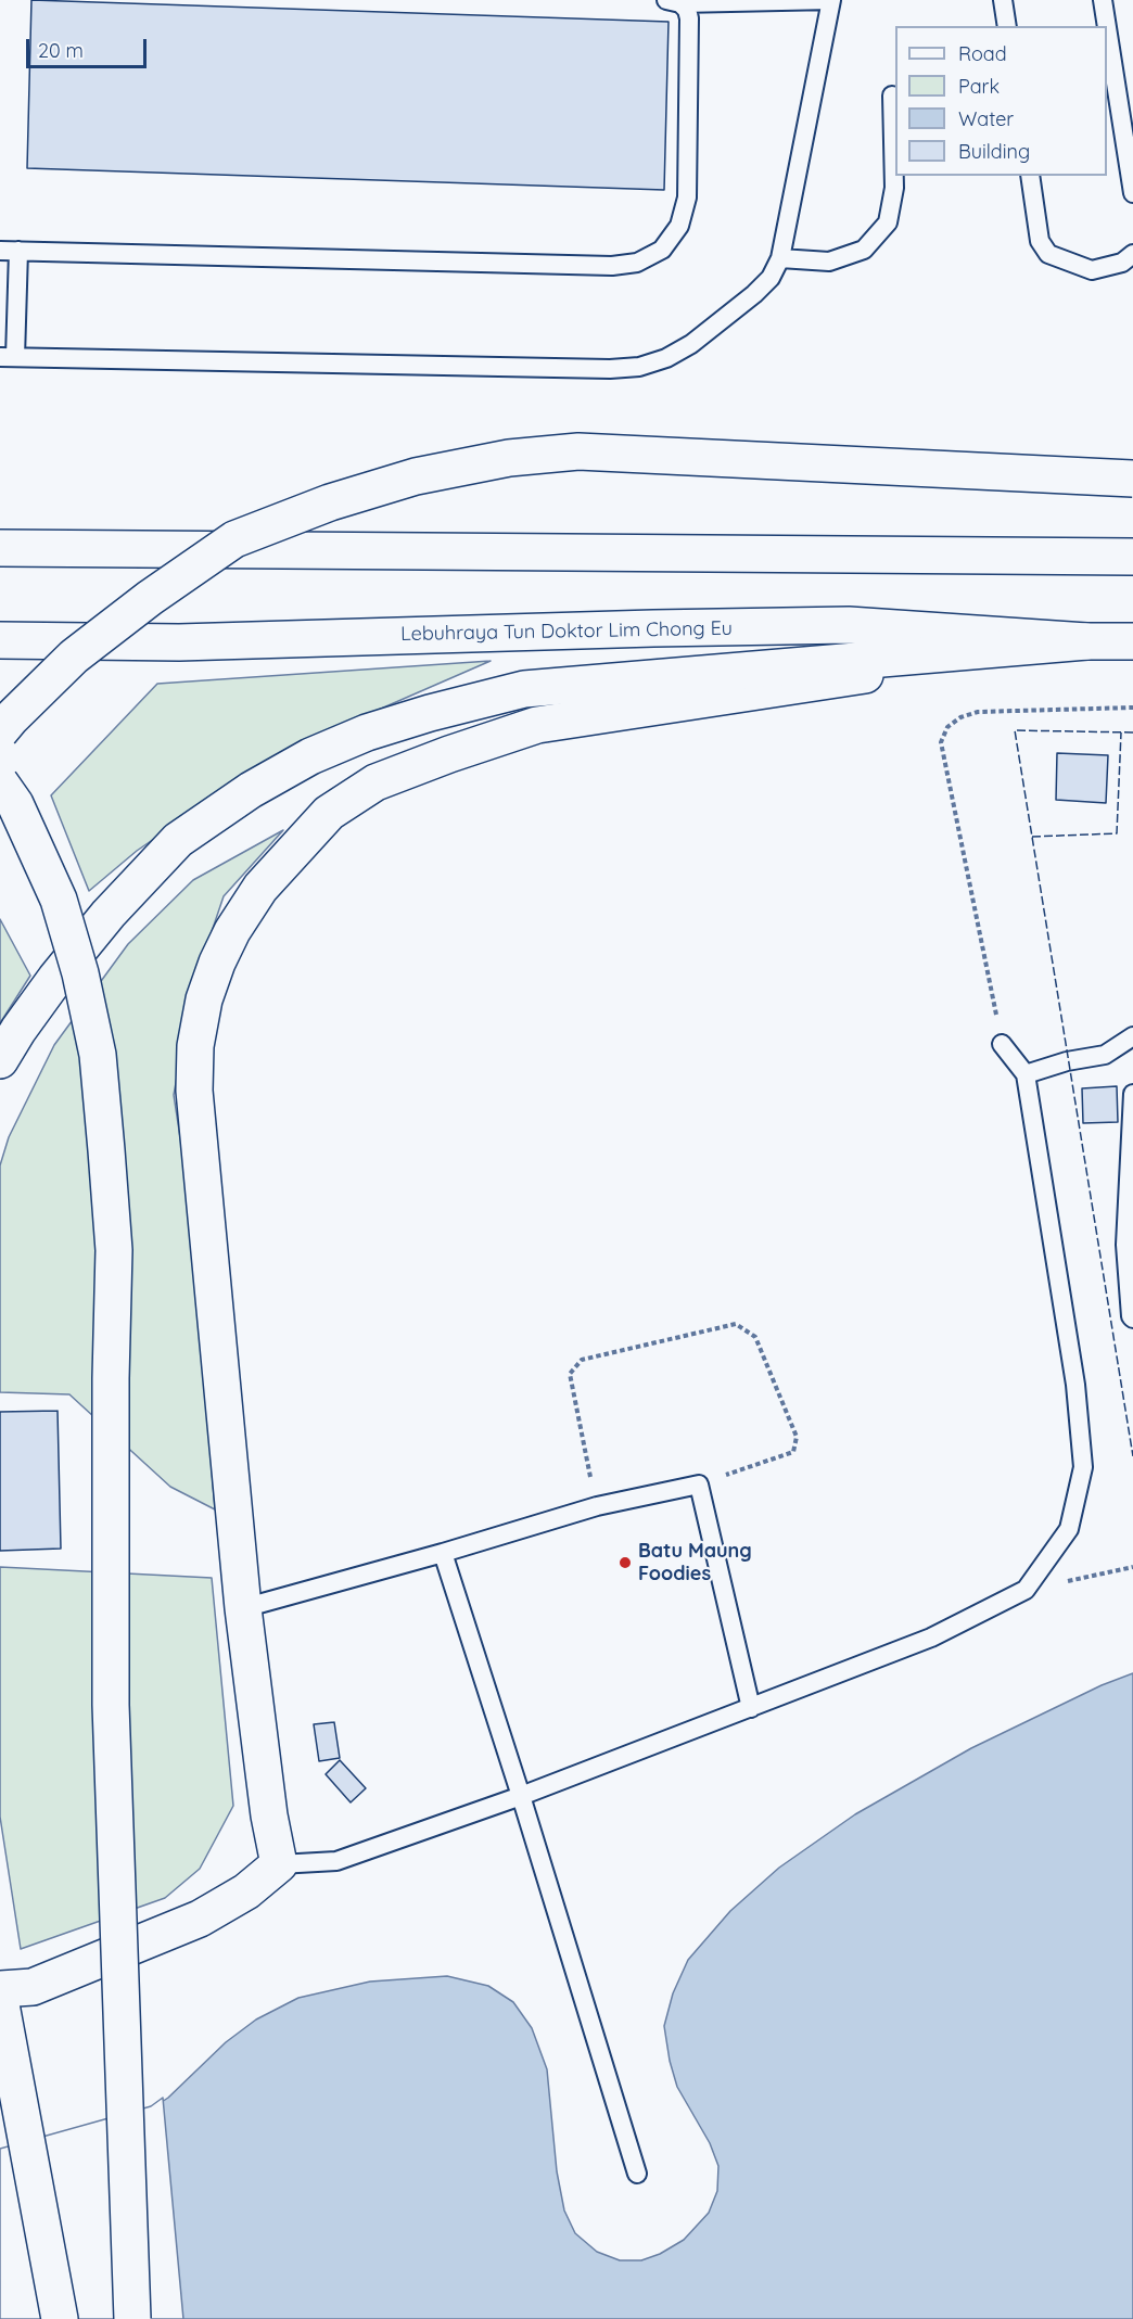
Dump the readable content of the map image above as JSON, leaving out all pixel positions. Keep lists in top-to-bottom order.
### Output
{
  "streets": {
    "main road": ["Lebuhraya Tun Doktor Lim Chong Eu"]
  },
  "places": ["Batu Maung Foodies"],
  "legend": [
    "Road",
    "Park",
    "Water",
    "Building"
  ],
  "scale_bar": "20 m"
}
